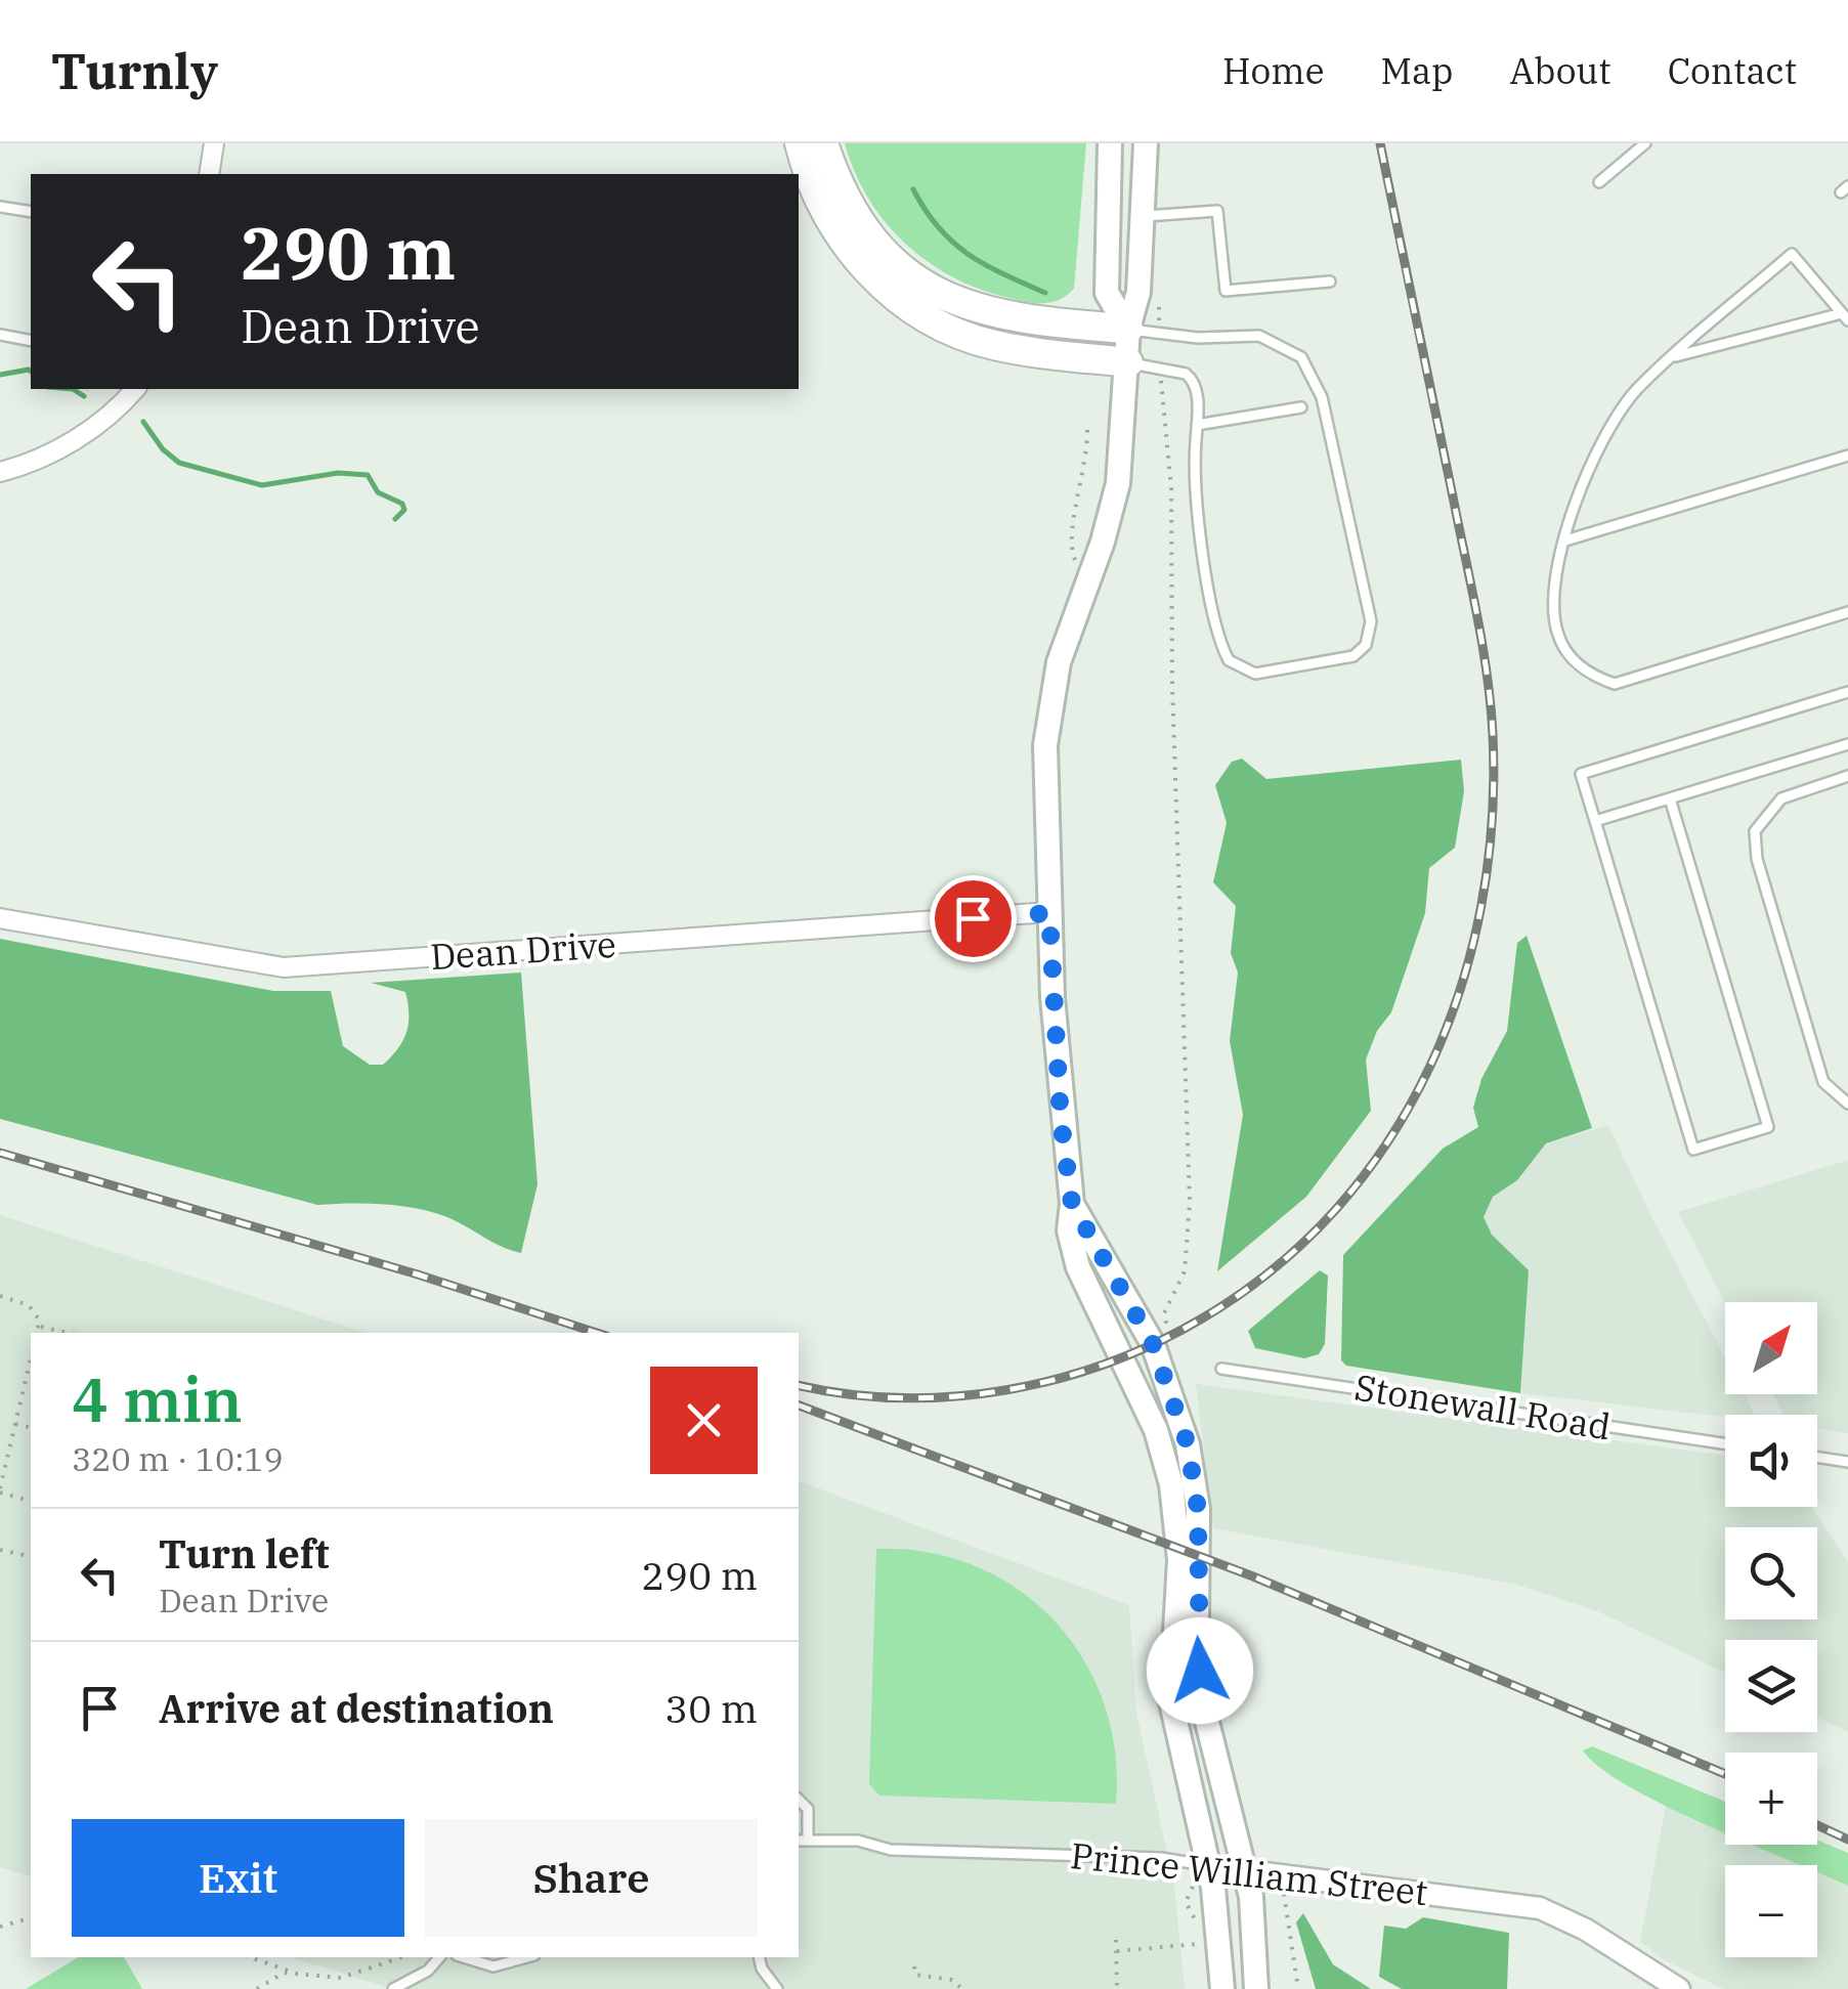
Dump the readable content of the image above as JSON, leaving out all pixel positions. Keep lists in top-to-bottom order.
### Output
{
  "streets": {
    "street": ["Dean Drive", "Prince William Street"],
    "lane": ["Stonewall Road"]
  },
  "north": "top right",
  "page": {
    "header": "Turnly",
    "nav": [
      "Home",
      "Map",
      "About",
      "Contact"
    ],
    "turn": ["290 m", "Dean Drive"],
    "map_buttons": ["+", "−"],
    "heading": ["4 min", "320 m · 10:19"],
    "list": [
      {
        "name": "Turn left",
        "note": "Dean Drive",
        "value": "290 m"
      },
      {
        "name": "Arrive at destination",
        "value": "30 m"
      }
    ],
    "buttons": ["Exit", "Share"]
  }
}
